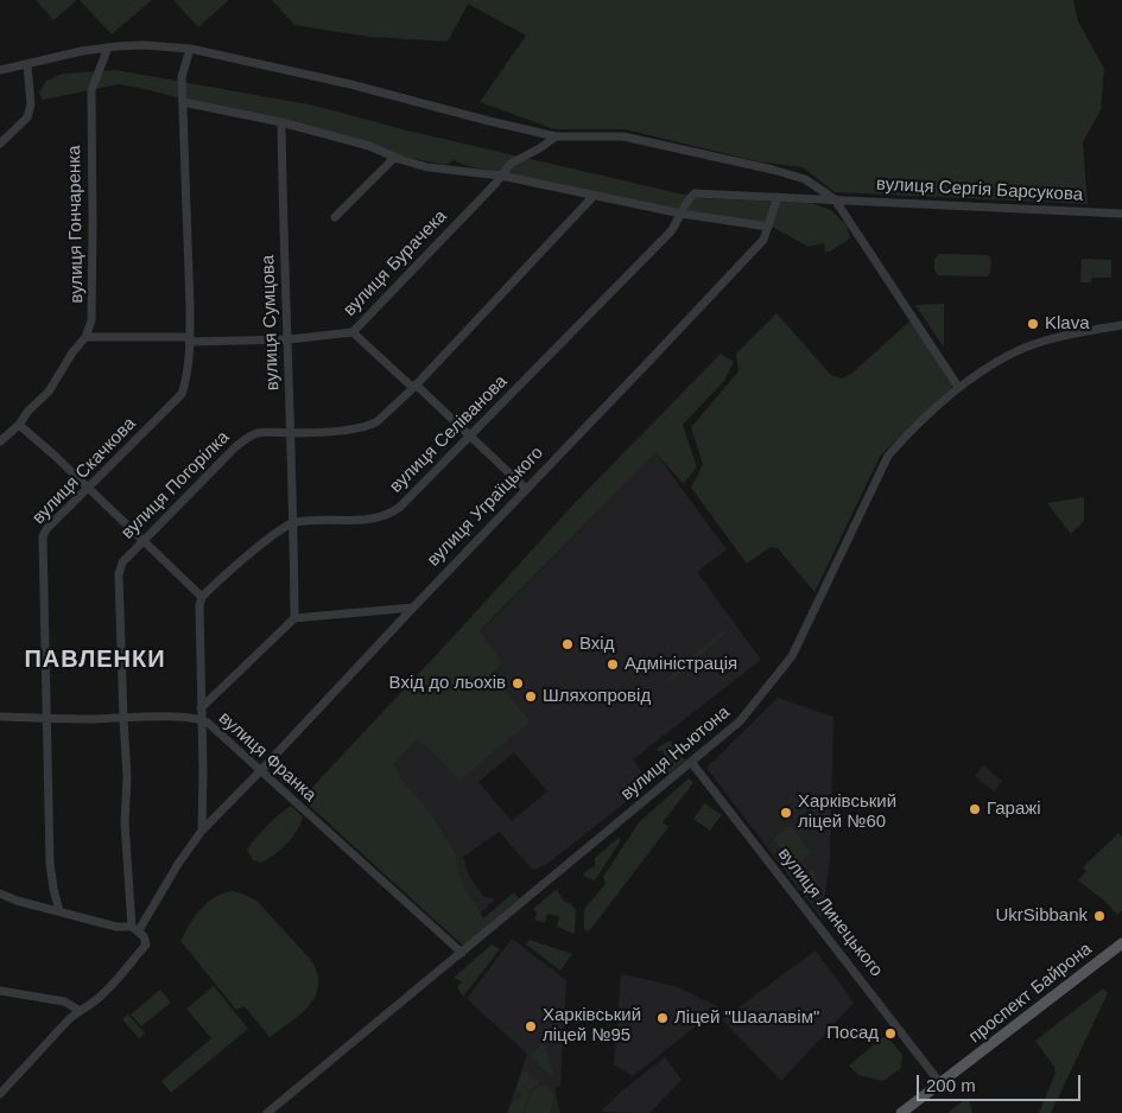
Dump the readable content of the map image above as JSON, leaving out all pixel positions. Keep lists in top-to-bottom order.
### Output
{
  "streets": {
    "main road": ["проспект Байрона"],
    "street": [
      "вулиця Сергія Барсукова",
      "вулиця Гончаренка",
      "вулиця Бурачека",
      "вулиця Сумцова",
      "вулиця Селіванова",
      "вулиця Скачкова",
      "вулиця Погорілка",
      "вулиця Уграїцького",
      "вулиця Ньютона",
      "вулиця Франка",
      "вулиця Линецького"
    ]
  },
  "crossings": [
    ["вулиця Сергія Барсукова", "вулиця Селіванова"],
    ["вулиця Сергія Барсукова", "вулиця Уграїцького"],
    ["вулиця Гончаренка", "вулиця Бурачека"],
    ["вулиця Бурачека", "вулиця Сумцова"],
    ["вулиця Бурачека", "вулиця Скачкова"],
    ["вулиця Сумцова", "вулиця Селіванова"],
    ["вулиця Сумцова", "вулиця Погорілка"],
    ["вулиця Скачкова", "вулиця Франка"],
    ["вулиця Погорілка", "вулиця Франка"],
    ["вулиця Уграїцького", "вулиця Франка"],
    ["вулиця Ньютона", "вулиця Франка"],
    ["вулиця Ньютона", "вулиця Линецького"],
    ["вулиця Линецького", "проспект Байрона"]
  ],
  "districts": ["ПАВЛЕНКИ"],
  "places": [
    "Klava",
    "Вхід",
    "Адміністрація",
    "Вхід до льохів",
    "Шляхопровід",
    "Гаражі",
    "Харківський ліцей №60",
    "UkrSibbank",
    "Ліцей \"Шаалавім\"",
    "Харківський ліцей №95",
    "Посад"
  ],
  "scale_bar": "200 m"
}
